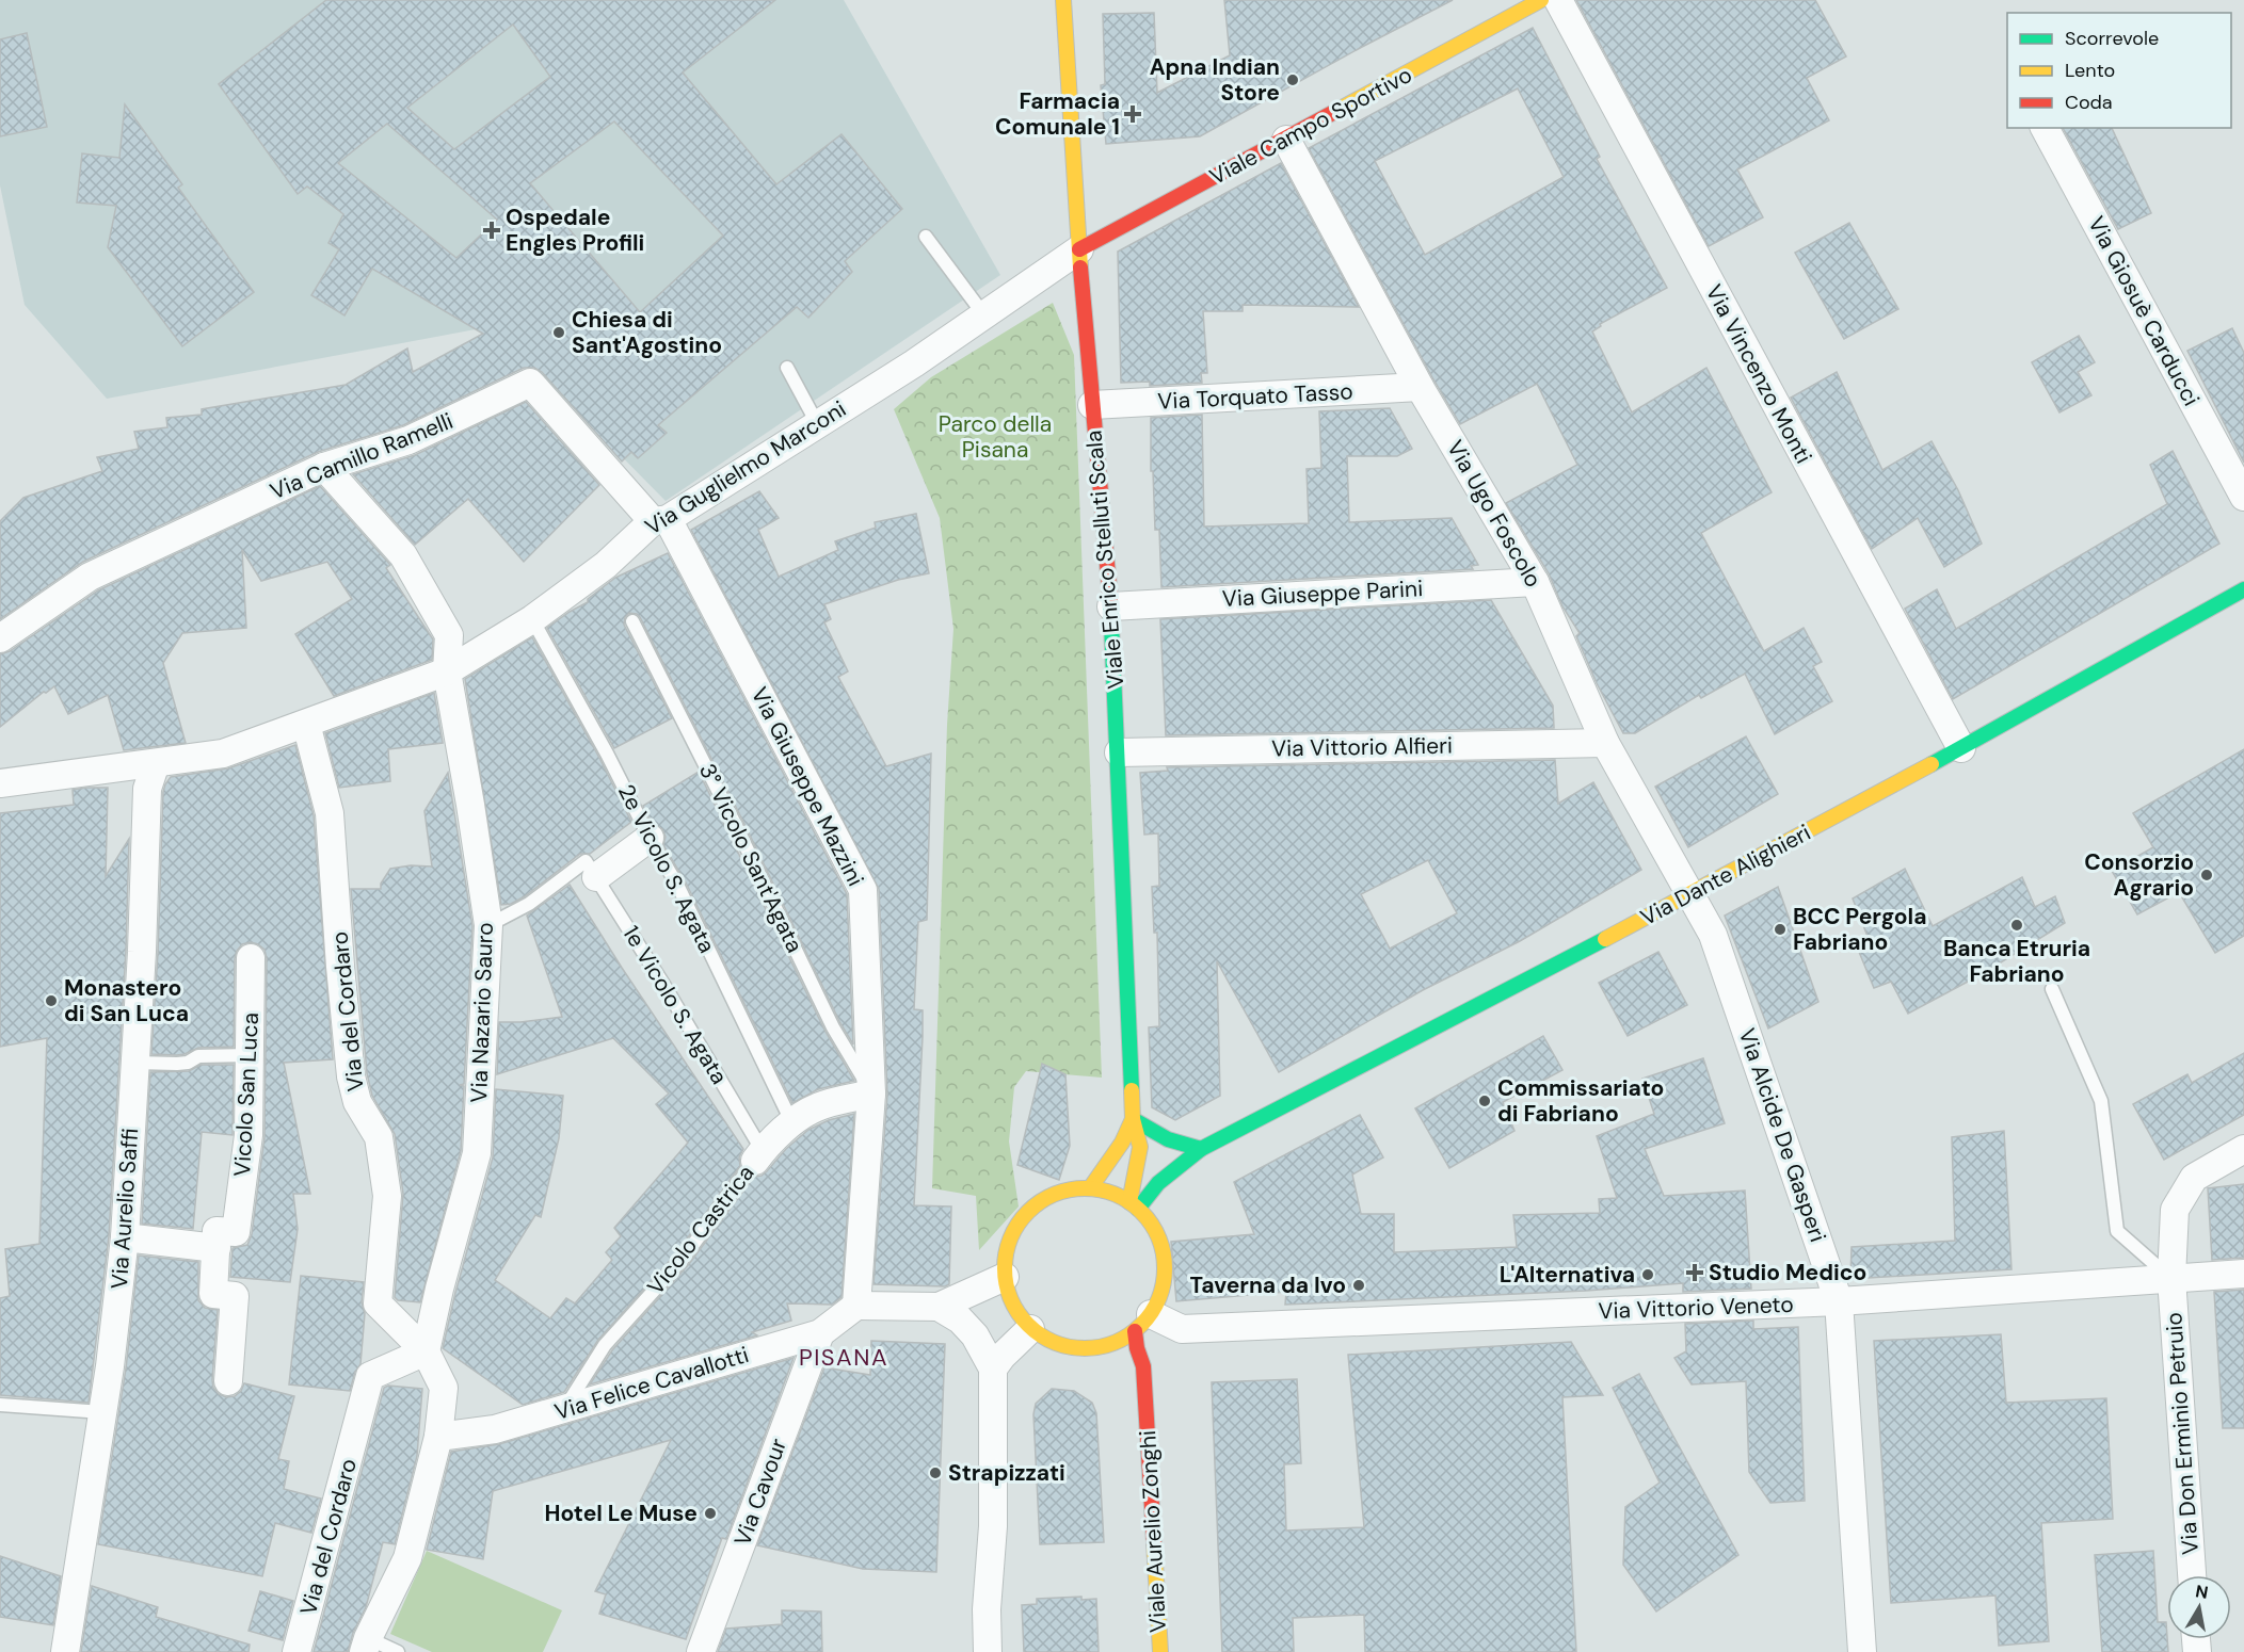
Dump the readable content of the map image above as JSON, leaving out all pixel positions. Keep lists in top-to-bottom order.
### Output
{
  "streets": {
    "main road": [
      "Viale Campo Sportivo",
      "Viale Enrico Stelluti Scala",
      "Via Dante Alighieri",
      "Viale Aurelio Zonghi"
    ],
    "street": [
      "Via Giosuè Carducci",
      "Via Vincenzo Monti",
      "Via Torquato Tasso",
      "Via Camillo Ramelli",
      "Via Guglielmo Marconi",
      "Via Ugo Foscolo",
      "Via Giuseppe Parini",
      "Via Vittorio Alfieri",
      "Via Giuseppe Mazzini",
      "Via del Cordaro",
      "Via Nazario Sauro",
      "Vicolo San Luca",
      "Via Alcide De Gasperi",
      "Via Aurelio Saffi",
      "Vicolo Castrica",
      "Via Vittorio Veneto",
      "Via Felice Cavallotti",
      "Via Don Erminio Petruio",
      "Via Cavour"
    ],
    "lane": ["3° Vicolo Sant'Agata", "2e Vicolo S. Agata", "1e Vicolo S. Agata"]
  },
  "crossings": [
    ["Viale Campo Sportivo", "Via Guglielmo Marconi"],
    ["Viale Campo Sportivo", "Via Ugo Foscolo"],
    ["Viale Campo Sportivo", "Viale Enrico Stelluti Scala"],
    ["Via Vincenzo Monti", "Via Dante Alighieri"],
    ["Via Torquato Tasso", "Via Ugo Foscolo"],
    ["Via Torquato Tasso", "Viale Enrico Stelluti Scala"],
    ["Via Camillo Ramelli", "Via Guglielmo Marconi"],
    ["Via Camillo Ramelli", "Via Giuseppe Mazzini"],
    ["Via Camillo Ramelli", "Via Nazario Sauro"],
    ["Via Guglielmo Marconi", "Viale Enrico Stelluti Scala"],
    ["Via Guglielmo Marconi", "Via Giuseppe Mazzini"],
    ["Via Guglielmo Marconi", "2e Vicolo S. Agata"],
    ["Via Guglielmo Marconi", "Via del Cordaro"],
    ["Via Guglielmo Marconi", "Via Nazario Sauro"],
    ["Via Guglielmo Marconi", "Via Aurelio Saffi"],
    ["Via Ugo Foscolo", "Via Giuseppe Parini"],
    ["Via Ugo Foscolo", "Via Vittorio Alfieri"],
    ["Via Ugo Foscolo", "Via Dante Alighieri"],
    ["Via Ugo Foscolo", "Via Alcide De Gasperi"],
    ["Viale Enrico Stelluti Scala", "Via Giuseppe Parini"],
    ["Viale Enrico Stelluti Scala", "Via Vittorio Alfieri"],
    ["Viale Enrico Stelluti Scala", "Via Dante Alighieri"],
    ["Viale Enrico Stelluti Scala", "Via Vittorio Veneto"],
    ["Viale Enrico Stelluti Scala", "Viale Aurelio Zonghi"],
    ["Via Giuseppe Mazzini", "3° Vicolo Sant'Agata"],
    ["Via Giuseppe Mazzini", "Vicolo Castrica"],
    ["Via Giuseppe Mazzini", "Via Felice Cavallotti"],
    ["3° Vicolo Sant'Agata", "Vicolo Castrica"],
    ["2e Vicolo S. Agata", "Vicolo Castrica"],
    ["Via Dante Alighieri", "Via Alcide De Gasperi"],
    ["Via Dante Alighieri", "Via Vittorio Veneto"],
    ["Via Dante Alighieri", "Viale Aurelio Zonghi"],
    ["1e Vicolo S. Agata", "Vicolo Castrica"],
    ["Via del Cordaro", "Via Nazario Sauro"],
    ["Via Alcide De Gasperi", "Via Vittorio Veneto"],
    ["Vicolo Castrica", "Via Felice Cavallotti"],
    ["Via Vittorio Veneto", "Via Don Erminio Petruio"],
    ["Via Vittorio Veneto", "Viale Aurelio Zonghi"],
    ["Via Felice Cavallotti", "Via Cavour"]
  ],
  "districts": ["PISANA"],
  "parks": ["Parco della Pisana"],
  "places": {
    "other": [
      "Apna Indian Store",
      "Chiesa di Sant'Agostino",
      "Consorzio Agrario",
      "Banca Etruria Fabriano",
      "BCC Pergola Fabriano",
      "Monastero di San Luca",
      "Commissariato di Fabriano",
      "L'Alternativa",
      "Taverna da Ivo",
      "Strapizzati",
      "Hotel Le Muse"
    ],
    "health": ["Farmacia Comunale 1", "Ospedale Engles Profili", "Studio Medico"]
  },
  "legend": ["Scorrevole", "Lento", "Coda"],
  "north": "top"
}
